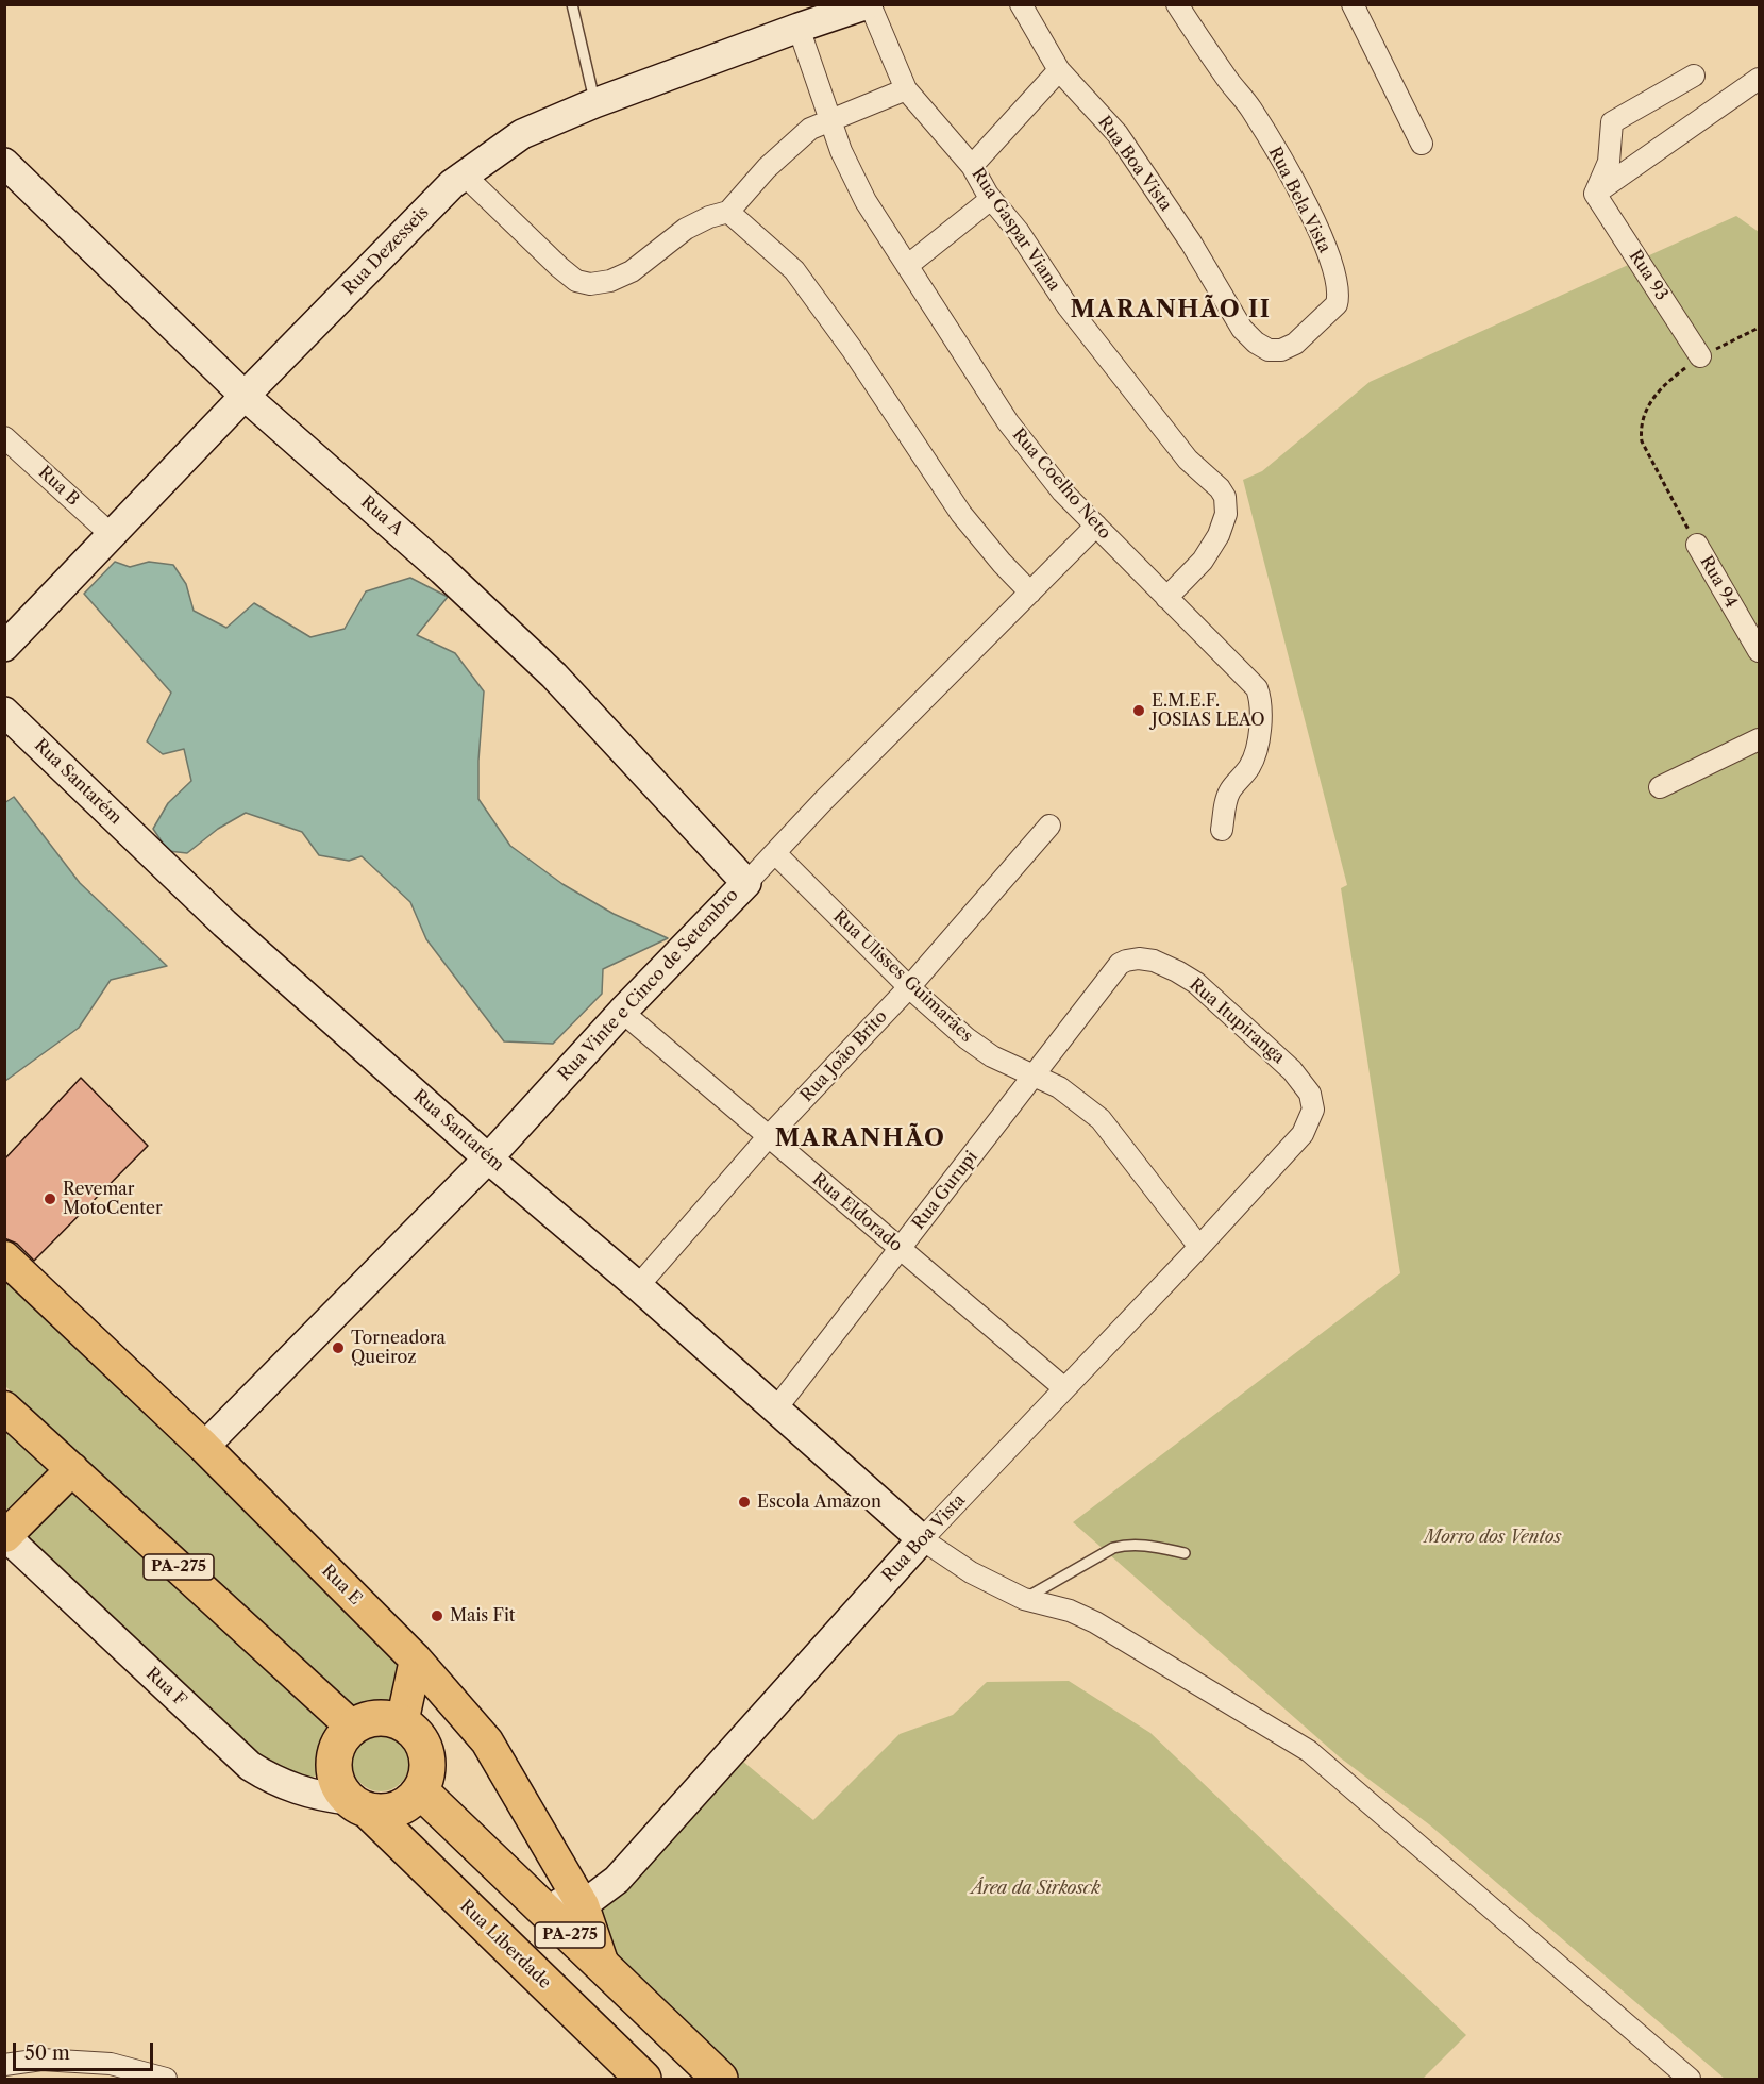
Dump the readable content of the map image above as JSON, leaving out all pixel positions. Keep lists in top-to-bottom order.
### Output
{
  "streets": {
    "highway": ["PA-275", "Rua Liberdade"],
    "main road": ["Rua E"],
    "street": [
      "Rua Boa Vista",
      "Rua Bela Vista",
      "Rua Gaspar Viana",
      "Rua Dezesseis",
      "Rua 93",
      "Rua Coelho Neto",
      "Rua B",
      "Rua A",
      "Rua 94",
      "Rua Santarém",
      "Rua Ulisses Guimarães",
      "Rua Vinte e Cinco de Setembro",
      "Rua Itupiranga",
      "Rua João Brito",
      "Rua Gurupi",
      "Rua Eldorado",
      "Rua F"
    ]
  },
  "crossings": [
    ["Rua Boa Vista", "Rua Bela Vista"],
    ["Rua Boa Vista", "Rua Santarém"],
    ["Rua Boa Vista", "Rua Ulisses Guimarães"],
    ["Rua Boa Vista", "Rua Itupiranga"],
    ["Rua Boa Vista", "Rua Eldorado"],
    ["Rua Boa Vista", "Rua E"],
    ["Rua Gaspar Viana", "Rua Dezesseis"],
    ["Rua Gaspar Viana", "Rua Coelho Neto"],
    ["Rua Dezesseis", "Rua Coelho Neto"],
    ["Rua Dezesseis", "Rua B"],
    ["Rua Dezesseis", "Rua A"],
    ["Rua Coelho Neto", "Rua Vinte e Cinco de Setembro"],
    ["Rua A", "Rua Vinte e Cinco de Setembro"],
    ["Rua Santarém", "Rua Vinte e Cinco de Setembro"],
    ["Rua Santarém", "Rua João Brito"],
    ["Rua Santarém", "Rua Gurupi"],
    ["Rua Ulisses Guimarães", "Rua Vinte e Cinco de Setembro"],
    ["Rua Ulisses Guimarães", "Rua João Brito"],
    ["Rua Ulisses Guimarães", "Rua Gurupi"],
    ["Rua Vinte e Cinco de Setembro", "Rua Eldorado"],
    ["Rua Vinte e Cinco de Setembro", "Rua E"],
    ["Rua Itupiranga", "Rua Gurupi"],
    ["Rua João Brito", "Rua Eldorado"],
    ["Rua Gurupi", "Rua Eldorado"],
    ["PA-275", "Rua E"],
    ["PA-275", "Rua F"],
    ["PA-275", "Rua Liberdade"],
    ["Rua F", "Rua Liberdade"]
  ],
  "districts": ["MARANHÃO II", "MARANHÃO"],
  "parks": ["Morro dos Ventos", "Área da Sirkosck"],
  "places": [
    "E.M.E.F. JOSIAS LEAO",
    "Revemar MotoCenter",
    "Torneadora Queiroz",
    "Escola Amazon",
    "Mais Fit"
  ],
  "scale_bar": "50 m"
}
